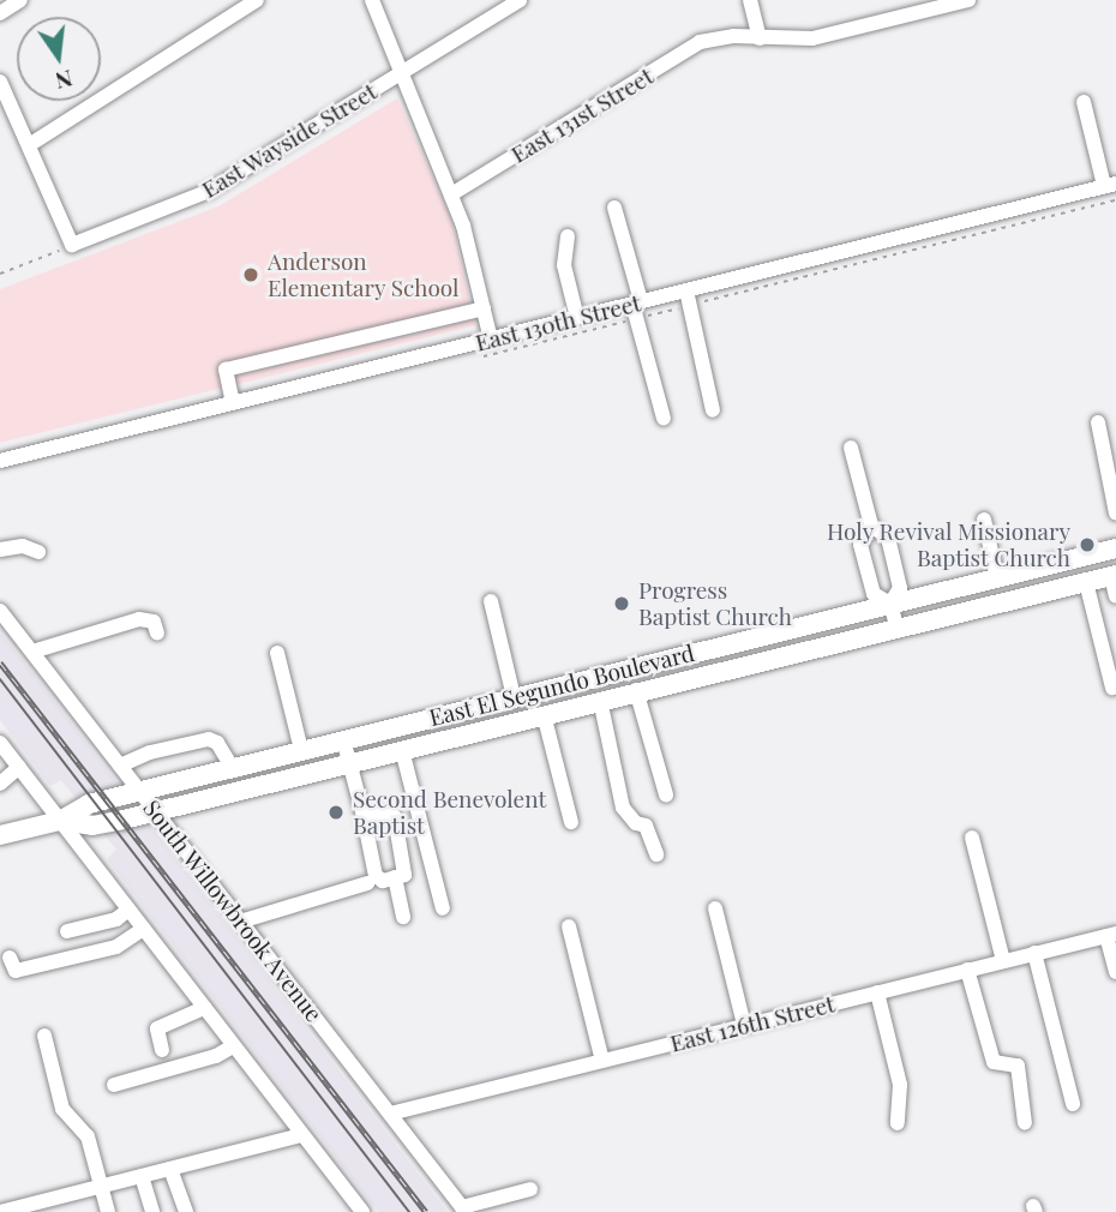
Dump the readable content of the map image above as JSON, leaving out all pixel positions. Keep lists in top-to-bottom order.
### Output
{
  "streets": {
    "main road": ["East El Segundo Boulevard"],
    "street": [
      "East 131st Street",
      "East Wayside Street",
      "East 130th Street",
      "South Willowbrook Avenue",
      "East 126th Street"
    ]
  },
  "crossings": [
    ["East El Segundo Boulevard", "South Willowbrook Avenue"],
    ["South Willowbrook Avenue", "East 126th Street"]
  ],
  "places": [
    "Anderson Elementary School",
    "Holy Revival Missionary Baptist Church",
    "Progress Baptist Church",
    "Second Benevolent Baptist"
  ],
  "north": "bottom"
}
